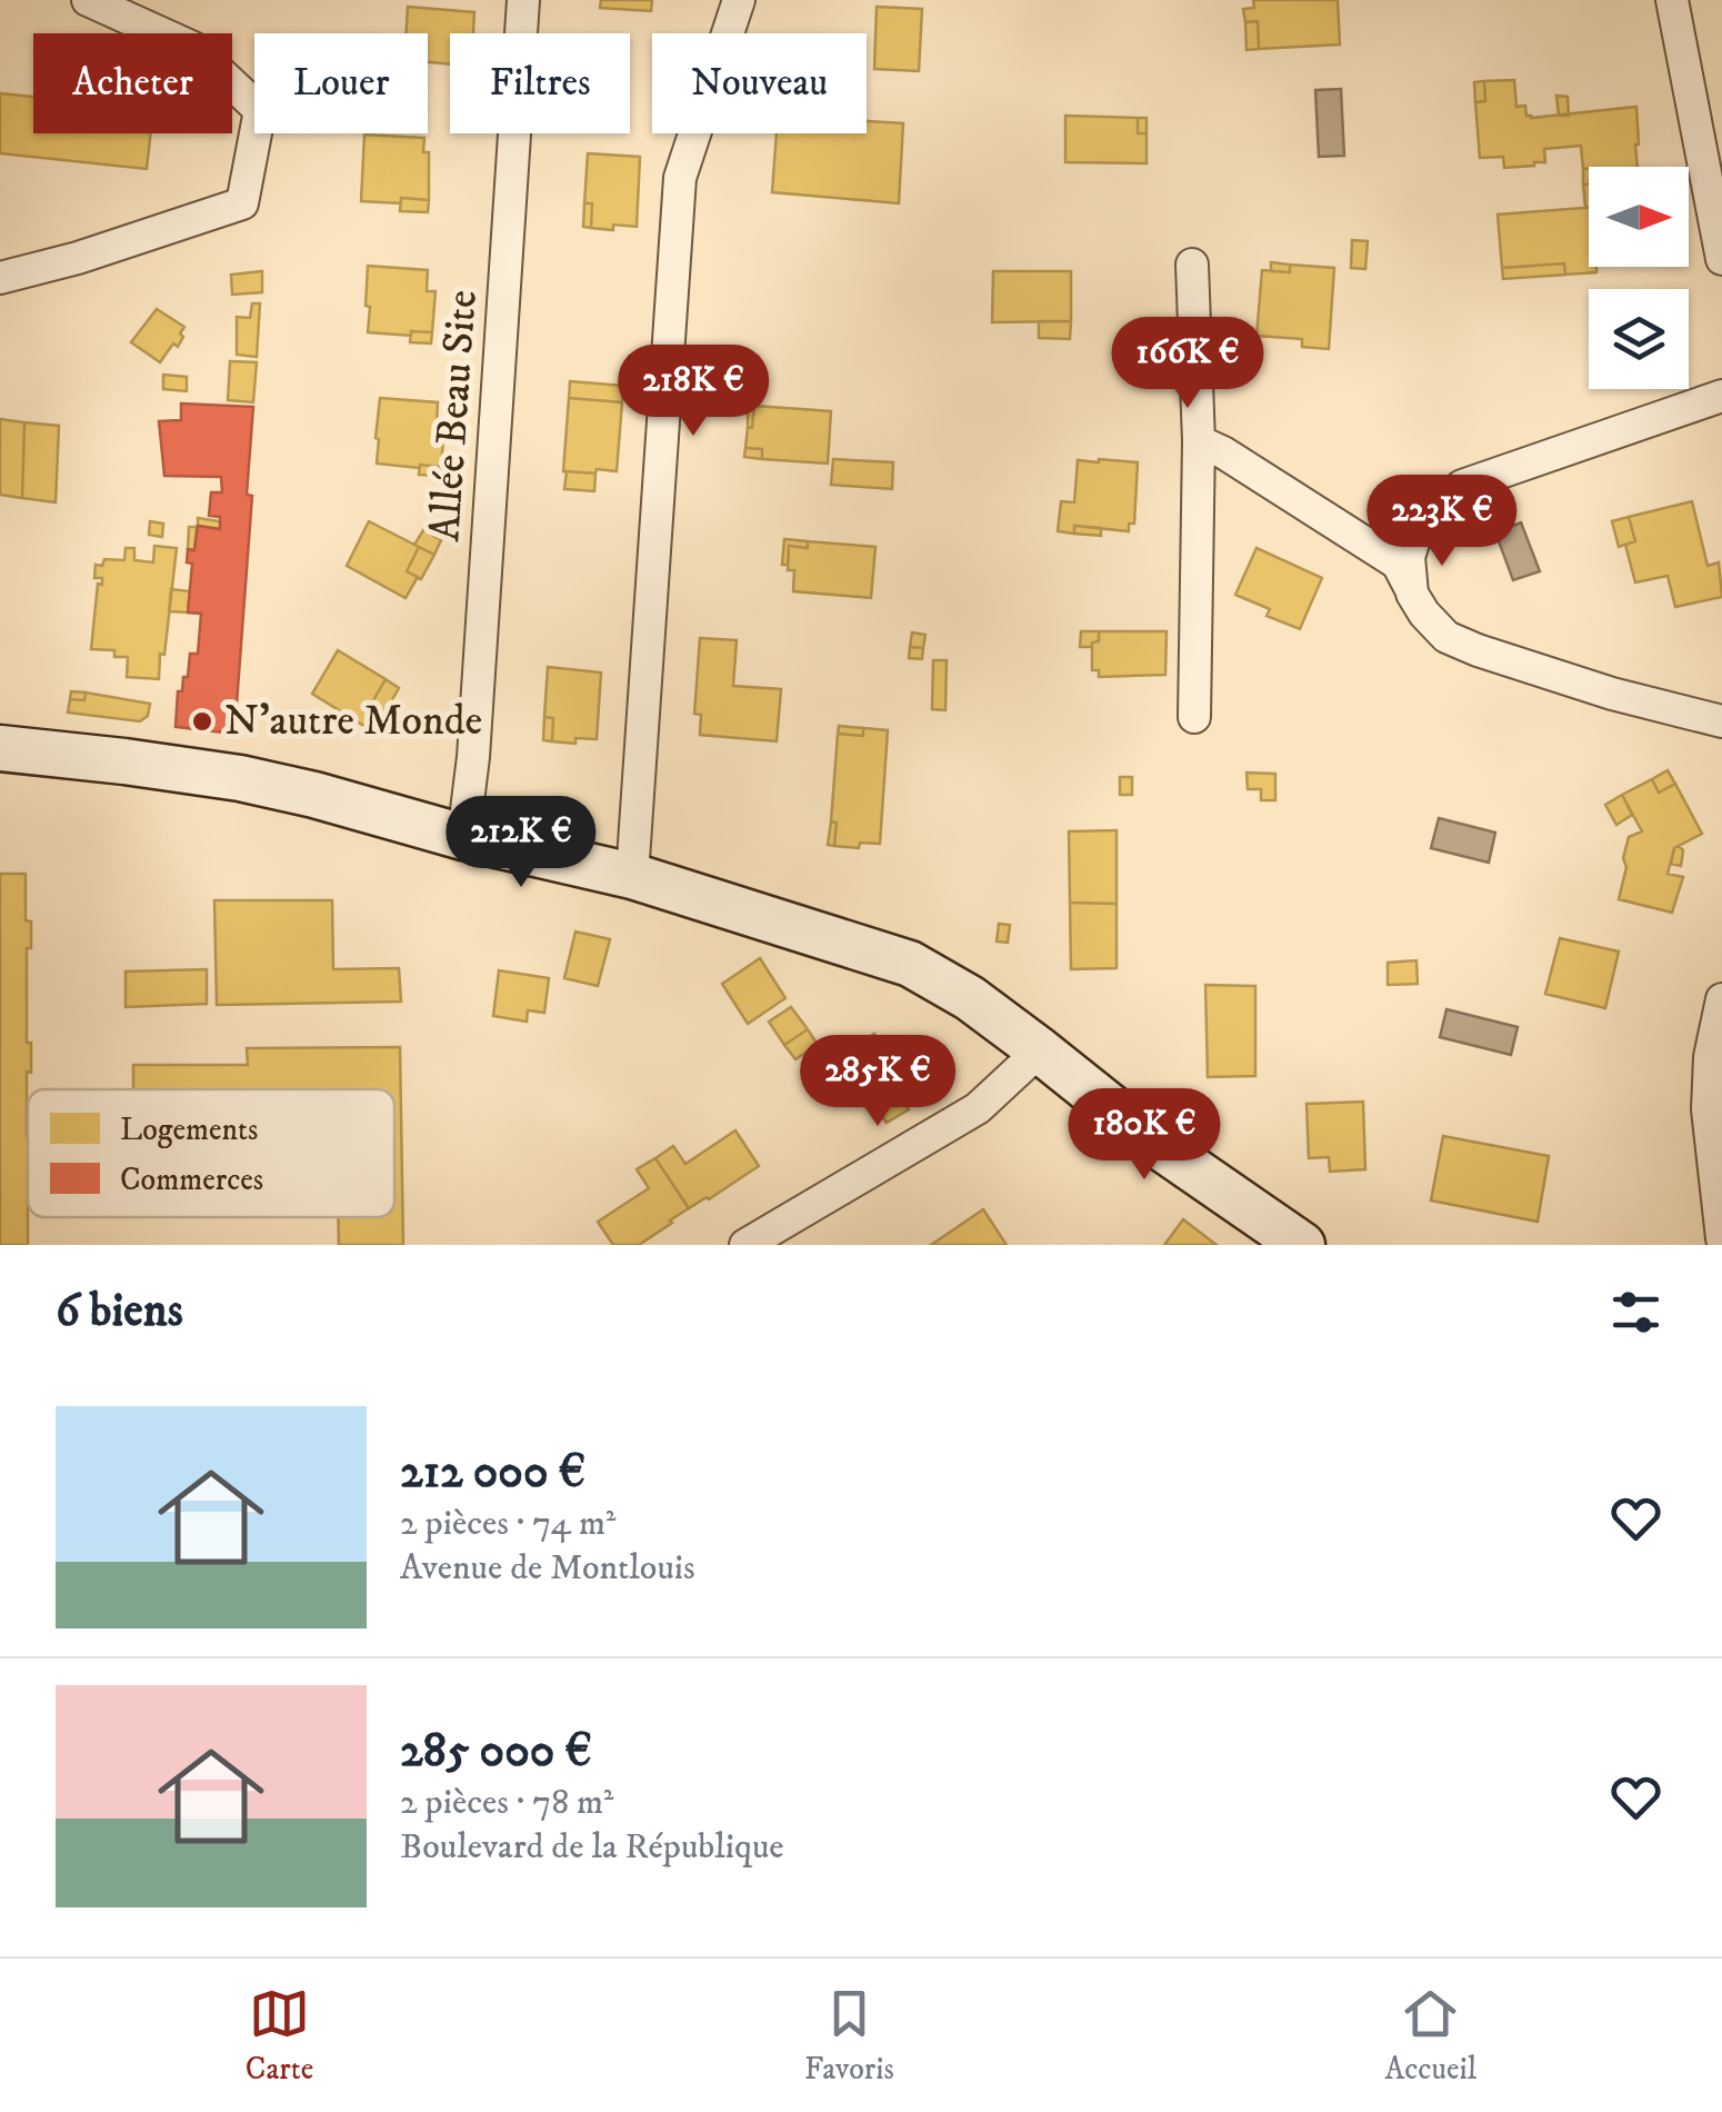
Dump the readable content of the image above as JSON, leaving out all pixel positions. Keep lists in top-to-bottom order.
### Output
{
  "streets": {
    "street": ["Allée Beau Site"]
  },
  "places": ["N'autre Monde"],
  "legend": ["Logements", "Commerces"],
  "north": "right",
  "page": {
    "chip": [
      "Acheter",
      "Louer",
      "Filtres",
      "Nouveau"
    ],
    "price": [
      "166K €",
      "218K €",
      "223K €",
      "212K €",
      "285K €",
      "180K €"
    ],
    "heading": "6 biens",
    "list": [
      {
        "name": "212 000 €",
        "note": "2 pièces · 74 m² · Avenue de Montlouis"
      },
      {
        "name": "285 000 €",
        "note": "2 pièces · 78 m² · Boulevard de la République"
      }
    ],
    "tabs": ["Carte", "Favoris", "Accueil"]
  }
}
